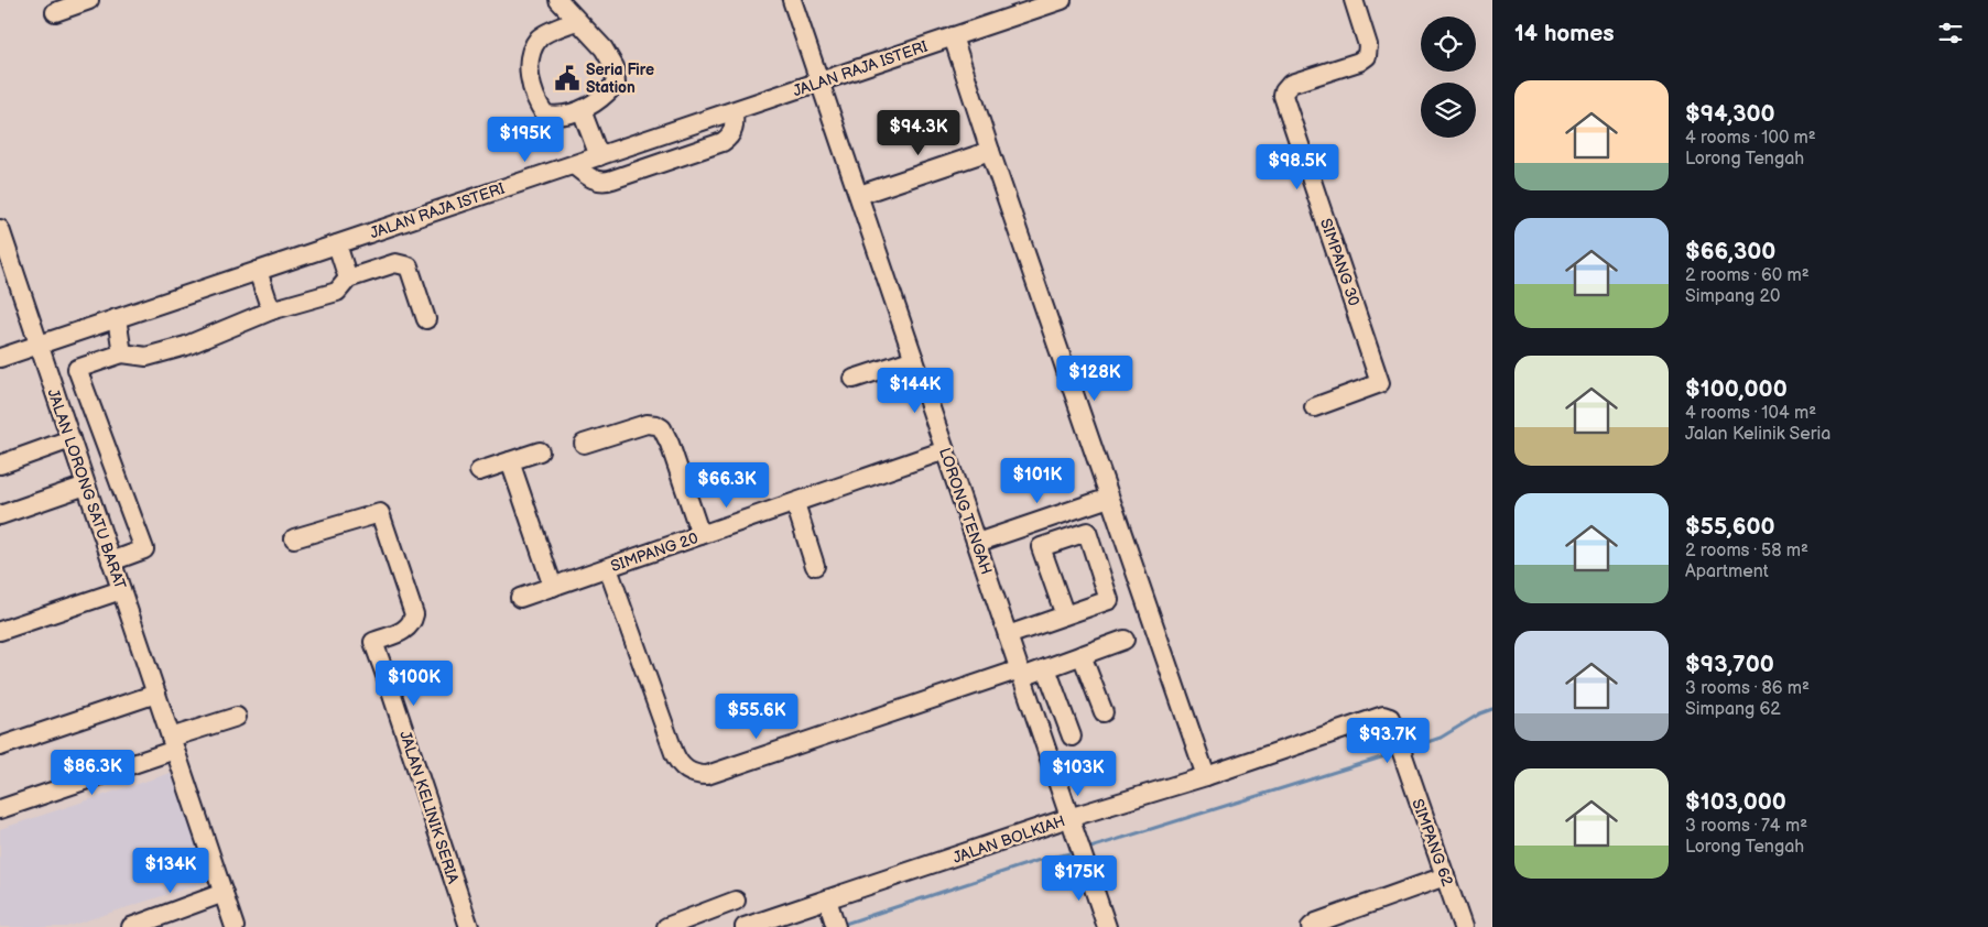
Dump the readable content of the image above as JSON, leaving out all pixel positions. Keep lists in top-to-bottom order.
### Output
{
  "streets": {
    "street": [
      "JALAN RAJA ISTERI",
      "SIMPANG 30",
      "JALAN LORONG SATU BARAT",
      "LORONG TENGAH",
      "SIMPANG 20",
      "JALAN KELINIK SERIA",
      "JALAN BOLKIAH",
      "SIMPANG 62"
    ]
  },
  "crossings": [
    ["JALAN RAJA ISTERI", "JALAN LORONG SATU BARAT"],
    ["JALAN RAJA ISTERI", "LORONG TENGAH"],
    ["LORONG TENGAH", "SIMPANG 20"],
    ["LORONG TENGAH", "JALAN BOLKIAH"],
    ["JALAN BOLKIAH", "SIMPANG 62"]
  ],
  "places": {
    "public building": ["Seria Fire Station"]
  },
  "page": {
    "heading": "14 homes",
    "list": [
      {
        "name": "$94,300",
        "note": "4 rooms · 100 m² · Lorong Tengah"
      },
      {
        "name": "$66,300",
        "note": "2 rooms · 60 m² · Simpang 20"
      },
      {
        "name": "$100,000",
        "note": "4 rooms · 104 m² · Jalan Kelinik Seria"
      },
      {
        "name": "$55,600",
        "note": "2 rooms · 58 m² · Apartment"
      },
      {
        "name": "$93,700",
        "note": "3 rooms · 86 m² · Simpang 62"
      },
      {
        "name": "$103,000",
        "note": "3 rooms · 74 m² · Lorong Tengah"
      }
    ],
    "price": [
      "$94.3K",
      "$195K",
      "$98.5K",
      "$128K",
      "$144K",
      "$101K",
      "$66.3K",
      "$100K",
      "$55.6K",
      "$93.7K",
      "$86.3K",
      "$103K",
      "$134K",
      "$175K"
    ]
  }
}
